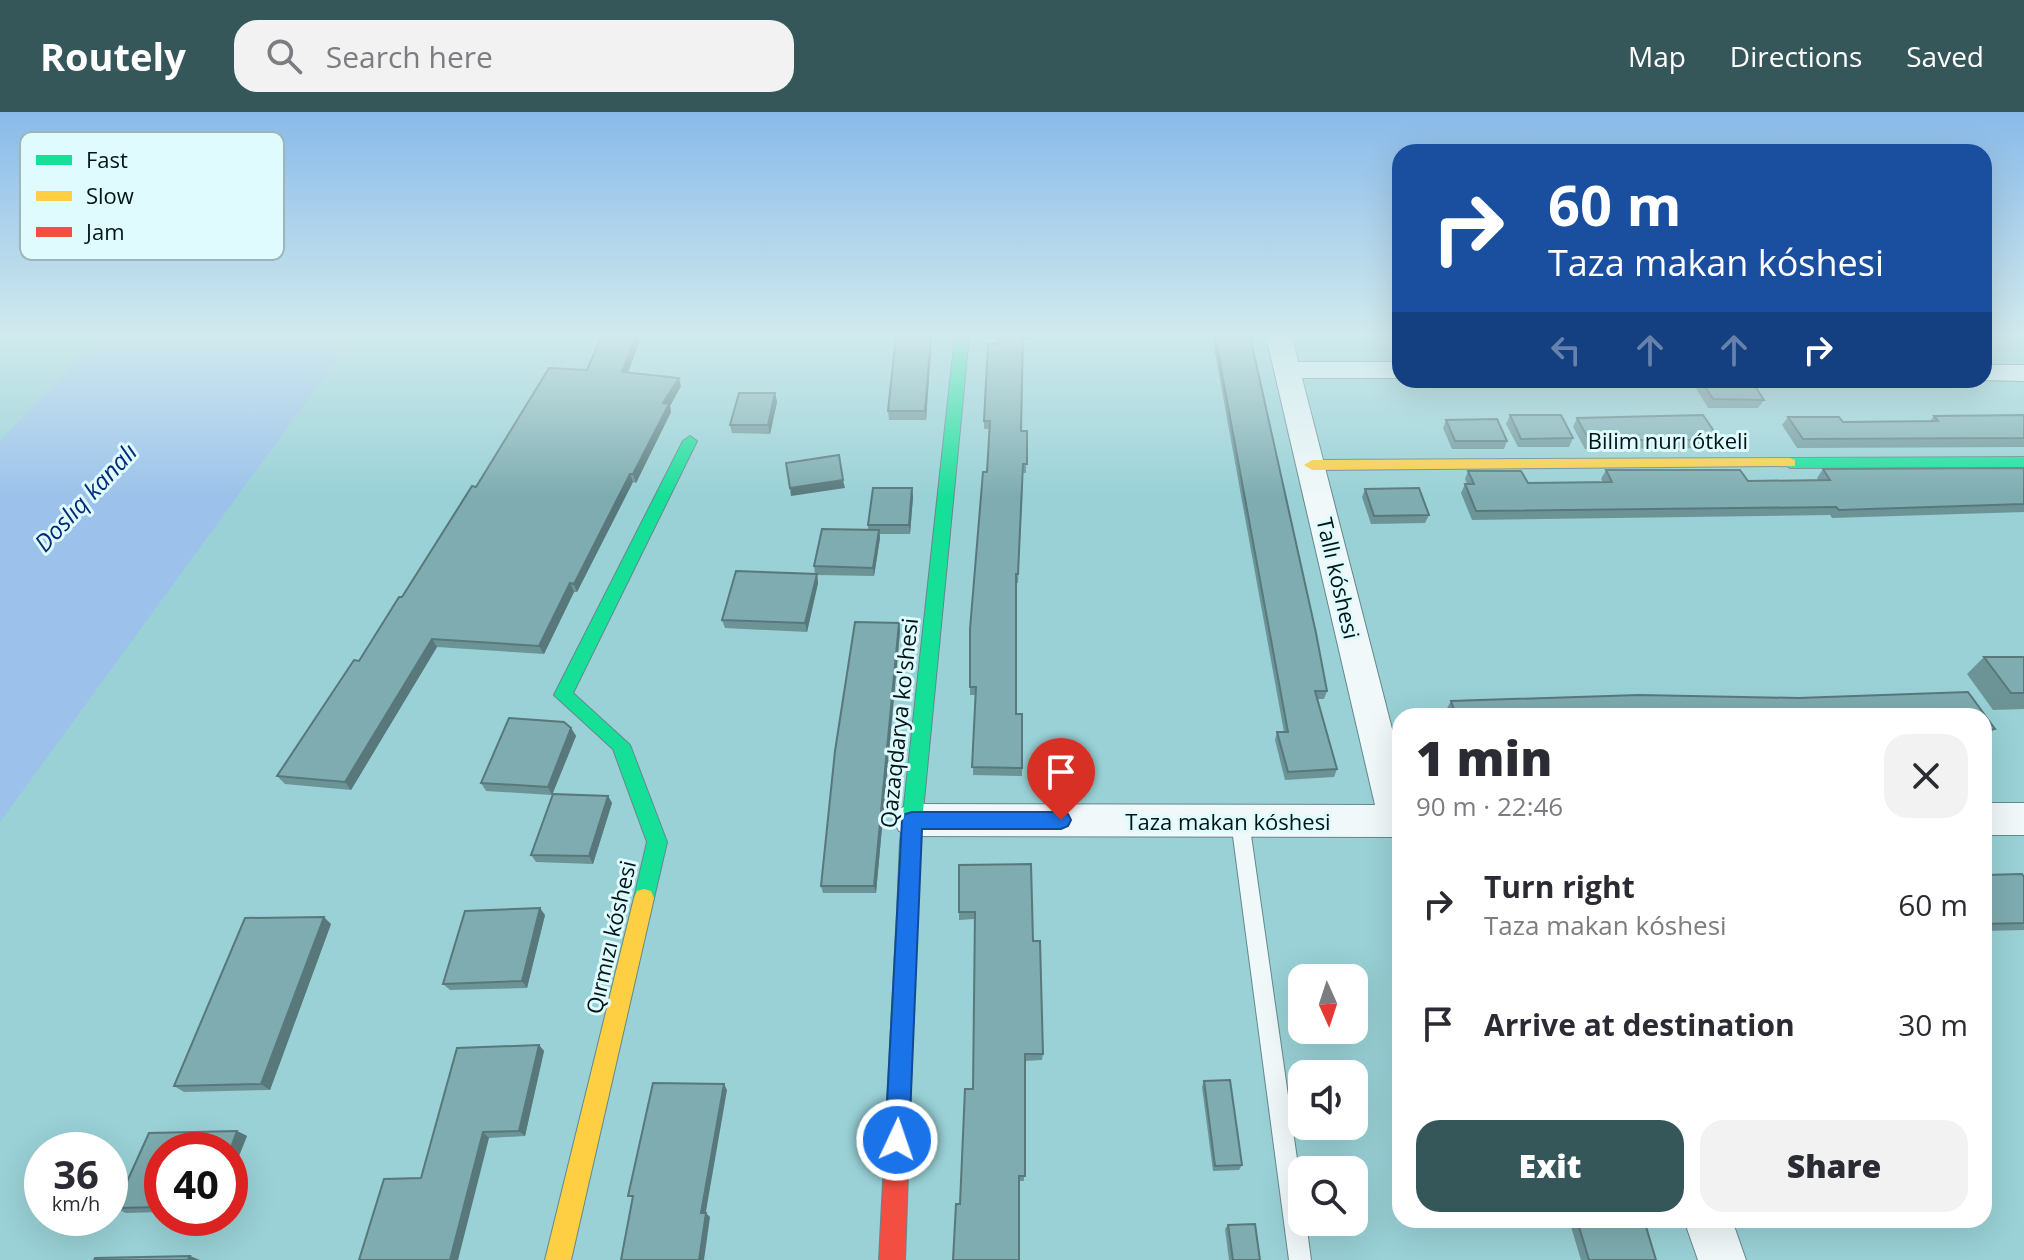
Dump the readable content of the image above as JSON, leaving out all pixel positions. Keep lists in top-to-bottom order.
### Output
{
  "streets": {
    "street": [
      "Bilim nurı ótkeli",
      "Tallı kóshesi",
      "Qazaqdarya ko'shesi",
      "Taza makan kóshesi",
      "Qırmızı kóshesi"
    ]
  },
  "crossings": [
    ["Bilim nurı ótkeli", "Tallı kóshesi"],
    ["Qazaqdarya ko'shesi", "Taza makan kóshesi"]
  ],
  "water": ["Doslıq kanalı"],
  "legend": ["Fast", "Slow", "Jam"],
  "north": "bottom",
  "page": {
    "header": "Routely",
    "search": "Search here",
    "nav": ["Map", "Directions", "Saved"],
    "turn": ["60 m", "Taza makan kóshesi"],
    "heading": ["1 min", "90 m · 22:46"],
    "list": [
      {
        "name": "Turn right",
        "note": "Taza makan kóshesi",
        "value": "60 m"
      },
      {
        "name": "Arrive at destination",
        "value": "30 m"
      }
    ],
    "buttons": ["Exit", "Share"],
    "speed": "36 km/h",
    "limit": "40"
  }
}
